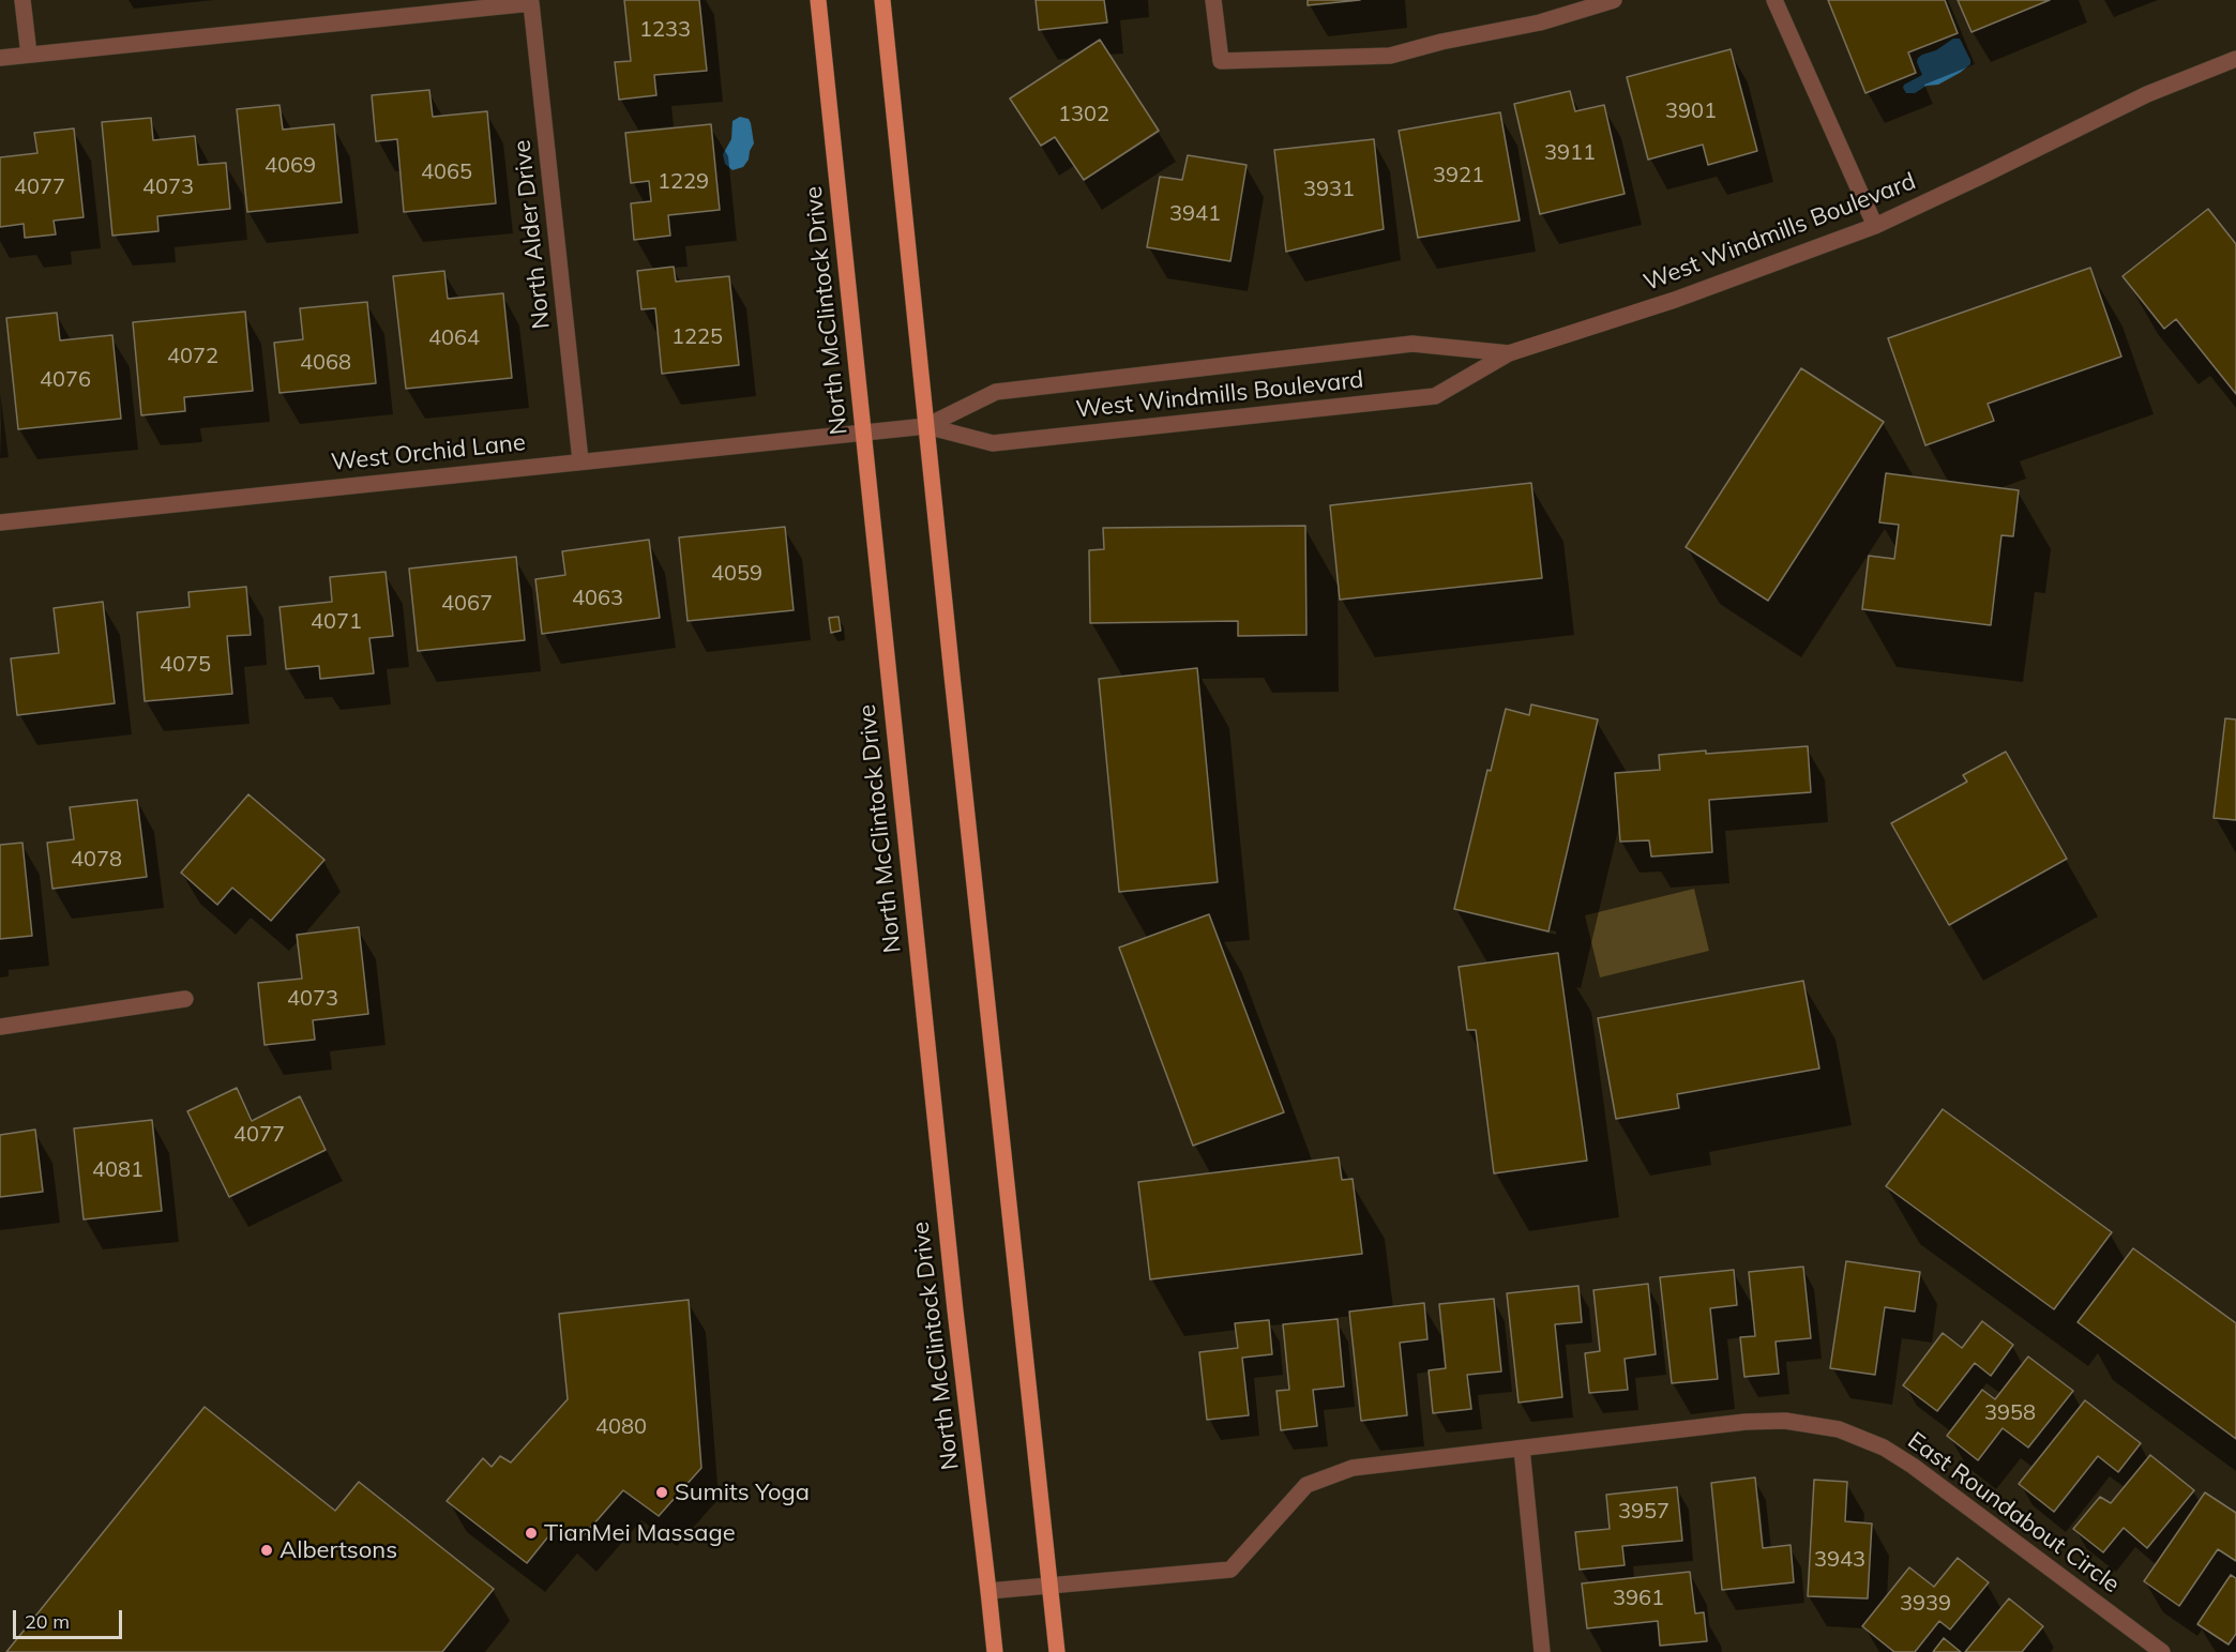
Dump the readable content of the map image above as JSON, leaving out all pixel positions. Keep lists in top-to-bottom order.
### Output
{
  "streets": {
    "main road": ["North McClintock Drive"],
    "street": [
      "West Windmills Boulevard",
      "North Alder Drive",
      "West Orchid Lane",
      "East Roundabout Circle"
    ]
  },
  "crossings": [
    ["West Windmills Boulevard", "North McClintock Drive"],
    ["West Windmills Boulevard", "West Orchid Lane"],
    ["North Alder Drive", "West Orchid Lane"],
    ["North McClintock Drive", "West Orchid Lane"],
    ["North McClintock Drive", "East Roundabout Circle"]
  ],
  "places": ["Sumits Yoga", "TianMei Massage", "Albertsons"],
  "house_numbers": [
    "1233",
    "3901",
    "1302",
    "3911",
    "4069",
    "4065",
    "3921",
    "1229",
    "4077",
    "4073",
    "3931",
    "3941",
    "1225",
    "4064",
    "4072",
    "4068",
    "4076",
    "4059",
    "4063",
    "4067",
    "4071",
    "4075",
    "4078",
    "4073",
    "4077",
    "4081",
    "3958",
    "4080",
    "3957",
    "3943",
    "3961",
    "3939"
  ],
  "scale_bar": "20 m"
}
